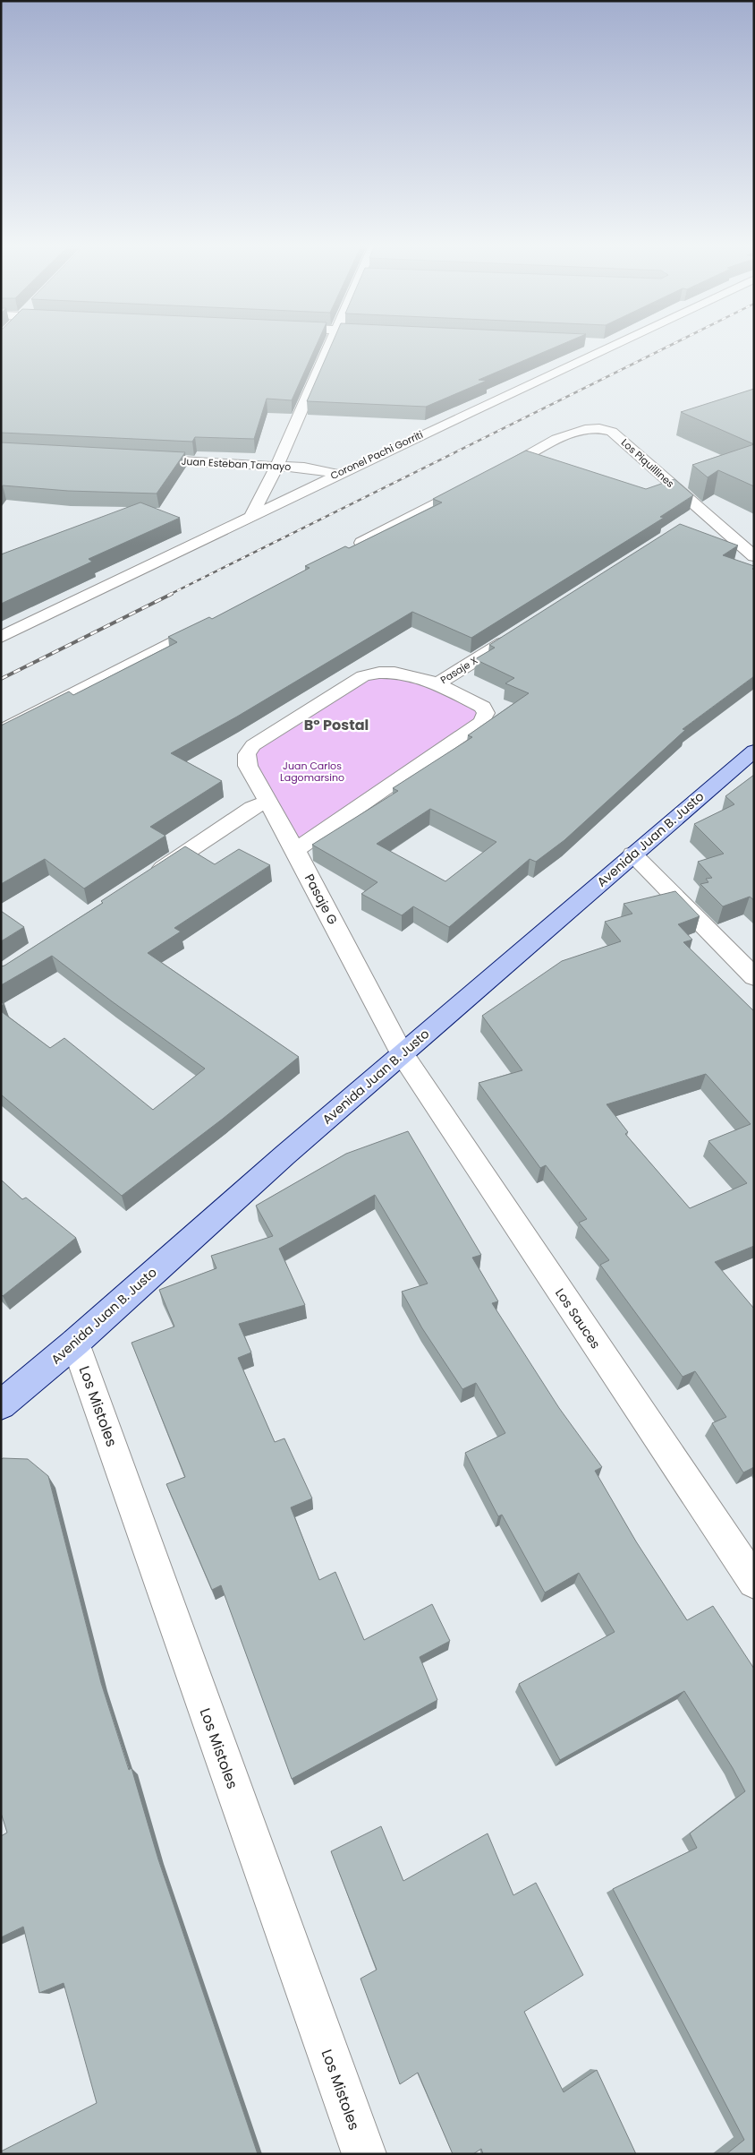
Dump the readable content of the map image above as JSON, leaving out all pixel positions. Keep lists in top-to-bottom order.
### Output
{
  "streets": {
    "street": [
      "Coronel Pachi Gorriti",
      "Los Piquillines",
      "Juan Esteban Tamayo",
      "Pasaje X",
      "Avenida Juan B. Justo",
      "Pasaje G",
      "Los Sauces",
      "Los Mistoles"
    ]
  },
  "crossings": [
    ["Coronel Pachi Gorriti", "Juan Esteban Tamayo"],
    ["Pasaje X", "Pasaje G"],
    ["Avenida Juan B. Justo", "Pasaje G"],
    ["Avenida Juan B. Justo", "Los Sauces"],
    ["Avenida Juan B. Justo", "Los Mistoles"],
    ["Pasaje G", "Los Sauces"]
  ],
  "districts": ["Bº Postal"],
  "parks": ["Juan Carlos Lagomarsino"]
}
